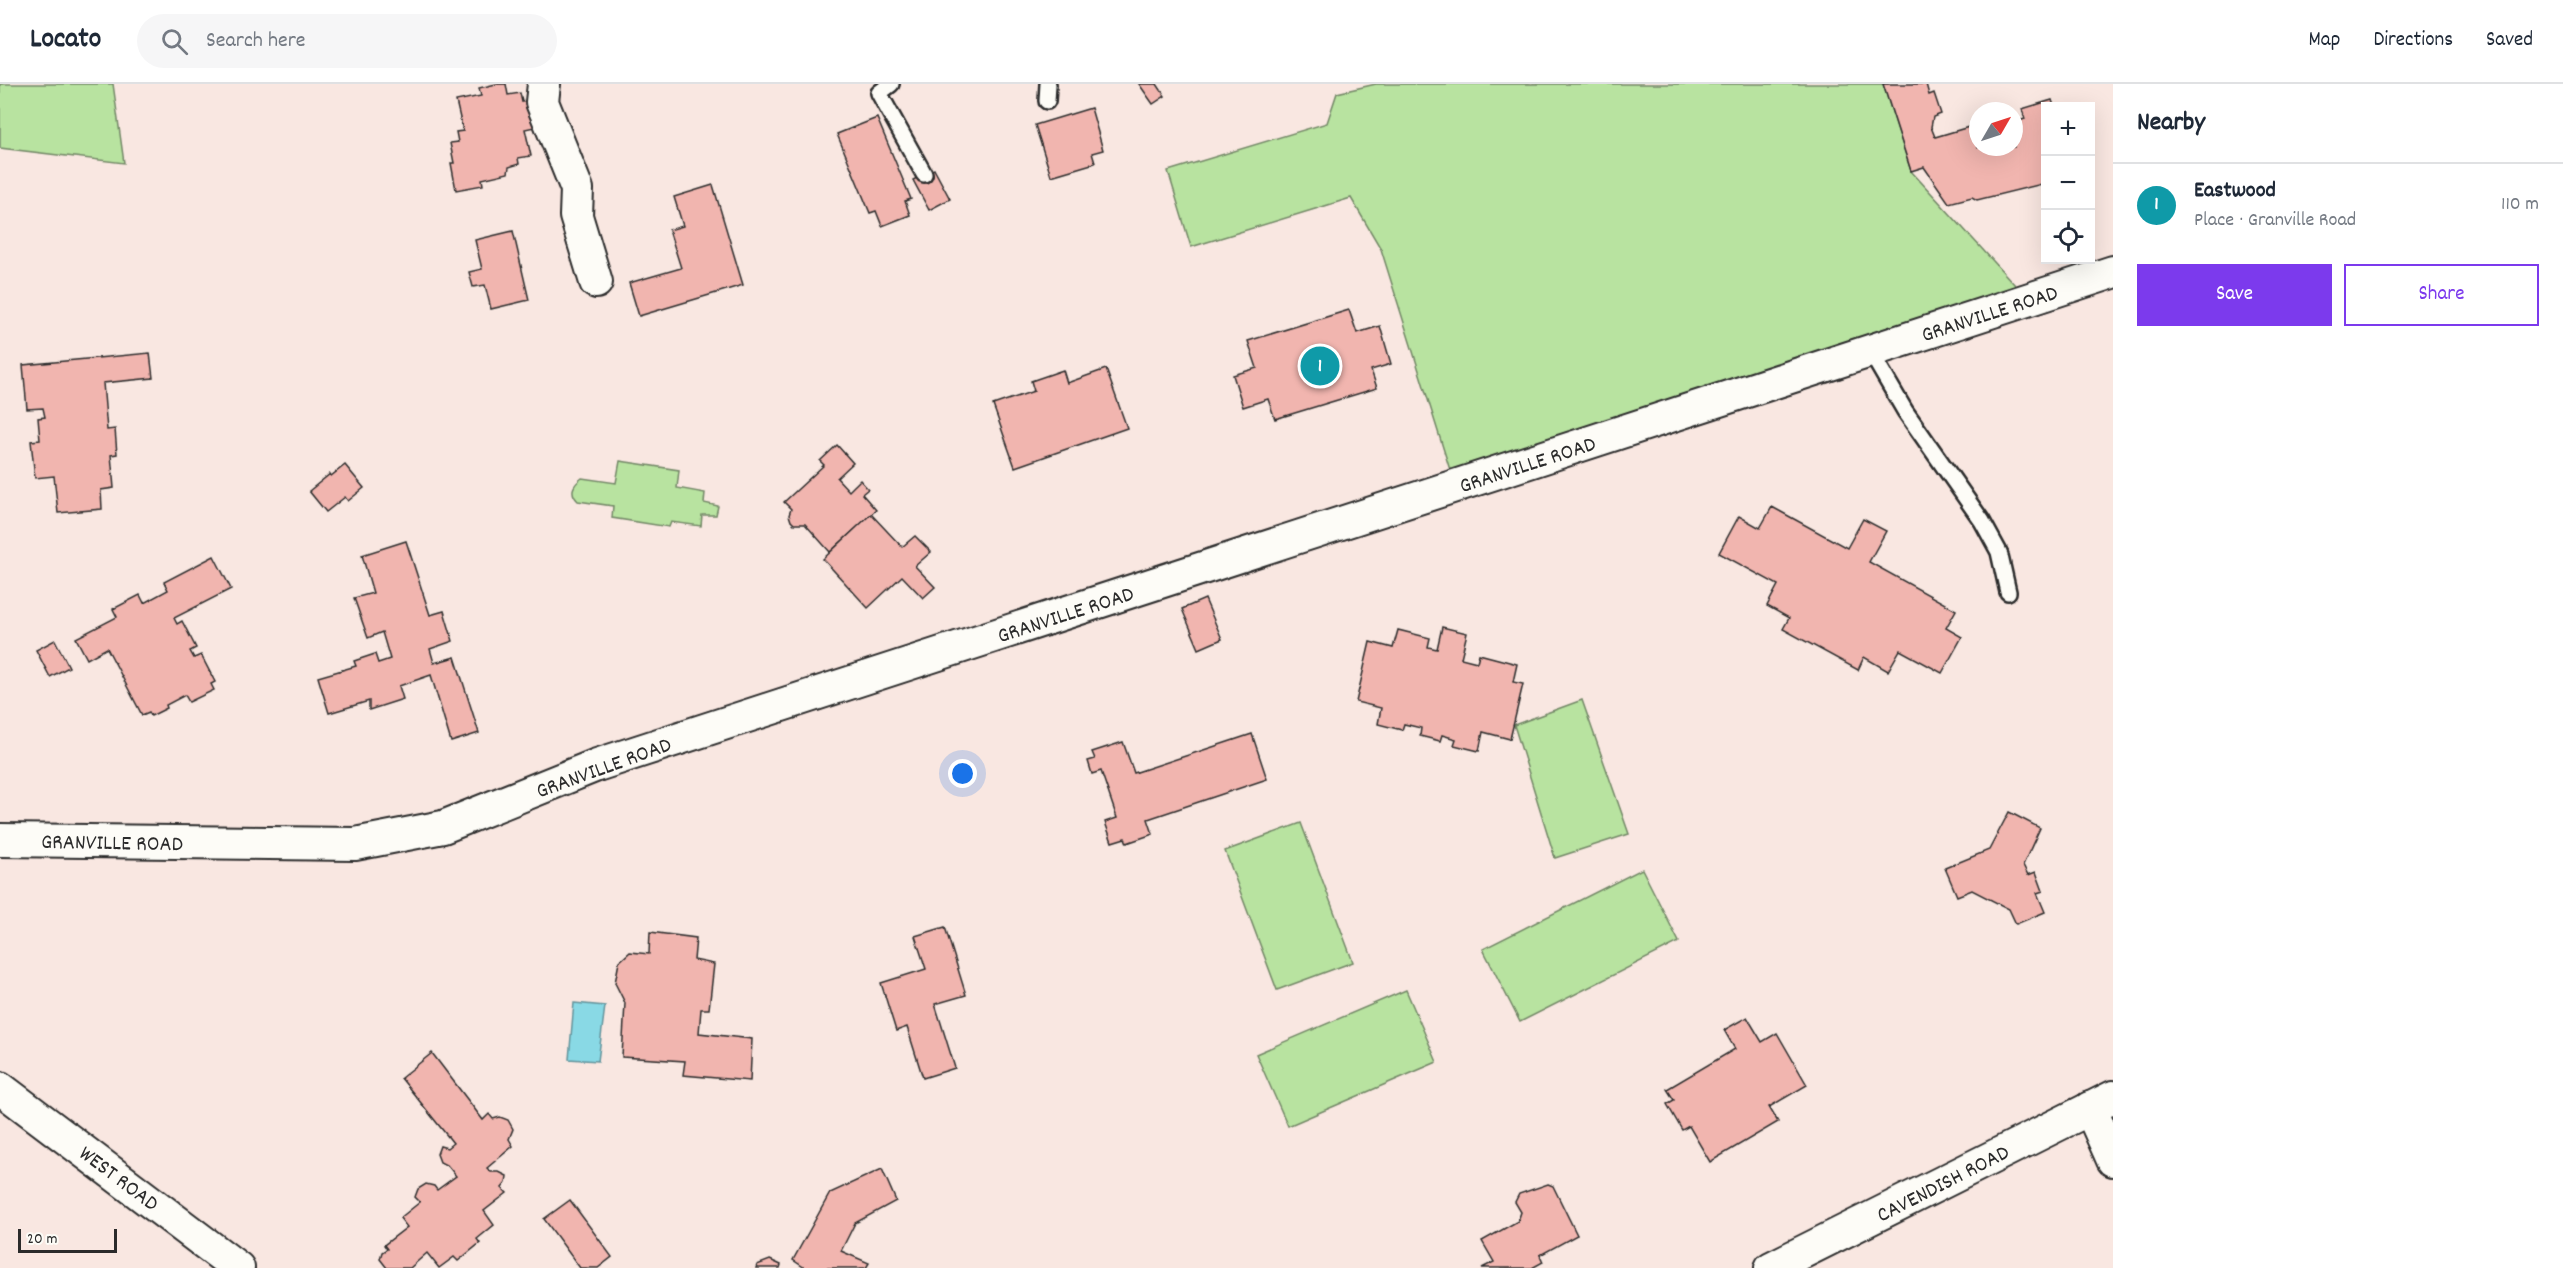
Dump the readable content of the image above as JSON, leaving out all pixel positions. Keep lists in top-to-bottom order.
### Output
{
  "streets": {
    "street": ["GRANVILLE ROAD", "WEST ROAD", "CAVENDISH ROAD"]
  },
  "scale_bar": "20 m",
  "north": "top right",
  "page": {
    "header": "Locato",
    "search": "Search here",
    "nav": ["Map", "Directions", "Saved"],
    "heading": "Nearby",
    "map_buttons": ["+", "−"],
    "list": [
      {
        "mark": "1",
        "name": "Eastwood",
        "note": "Place · Granville Road",
        "value": "110 m"
      }
    ],
    "buttons": ["Save", "Share"],
    "pins": "1",
    "scale": "20 m"
  }
}
